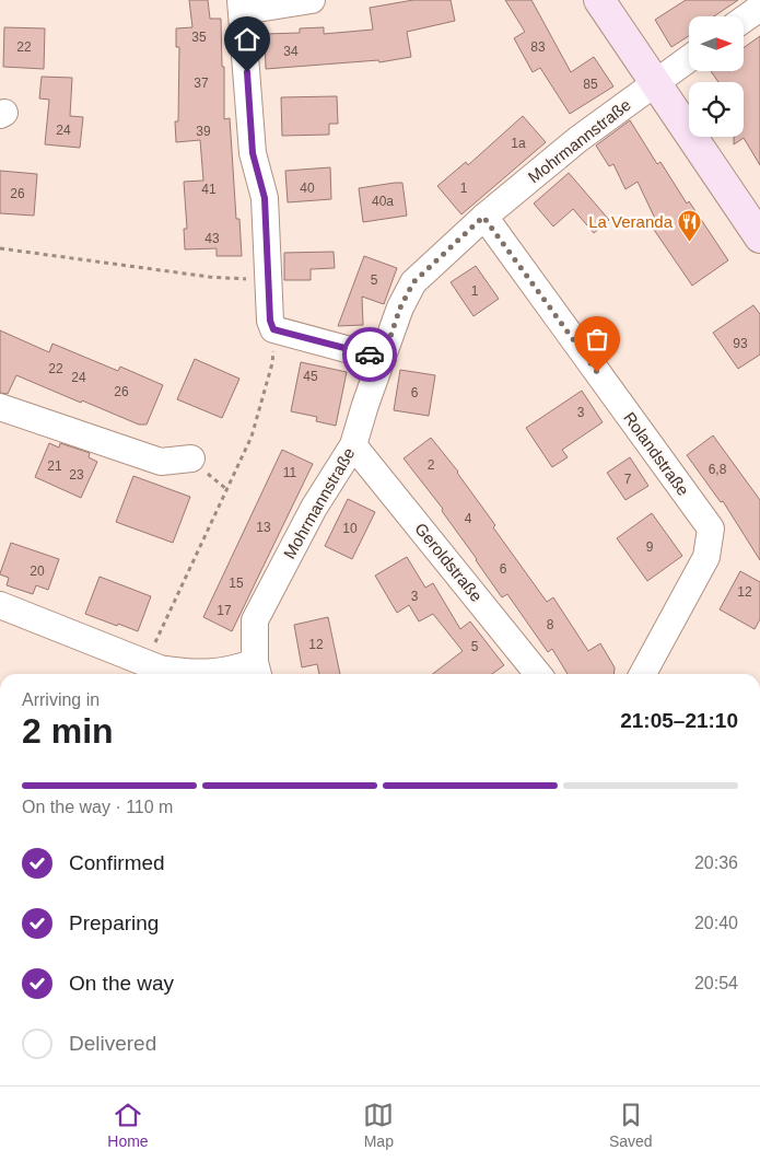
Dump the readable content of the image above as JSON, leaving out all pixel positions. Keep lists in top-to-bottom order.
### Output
{
  "streets": {
    "street": ["Mohrmannstraße", "Rolandstraße", "Geroldstraße"]
  },
  "crossings": [
    ["Mohrmannstraße", "Rolandstraße"],
    ["Mohrmannstraße", "Geroldstraße"]
  ],
  "places": {
    "restaurant": ["La Veranda"]
  },
  "house_numbers": [
    "35",
    "22",
    "83",
    "34",
    "37",
    "85",
    "24",
    "39",
    "1a",
    "40",
    "1",
    "41",
    "26",
    "40a",
    "43",
    "5",
    "1",
    "93",
    "22",
    "45",
    "24",
    "26",
    "6",
    "3",
    "2",
    "21",
    "6,8",
    "11",
    "23",
    "7",
    "4",
    "13",
    "10",
    "9",
    "6",
    "20",
    "15",
    "12",
    "3",
    "17",
    "8",
    "12",
    "5"
  ],
  "north": "right",
  "page": {
    "heading": ["2 min", "Arriving in", "21:05–21:10"],
    "bar": "On the way · 110 m",
    "list": [
      ["Confirmed", "20:36"],
      ["Preparing", "20:40"],
      ["On the way", "20:54"],
      "Delivered"
    ],
    "tabs": ["Home", "Map", "Saved"]
  }
}
